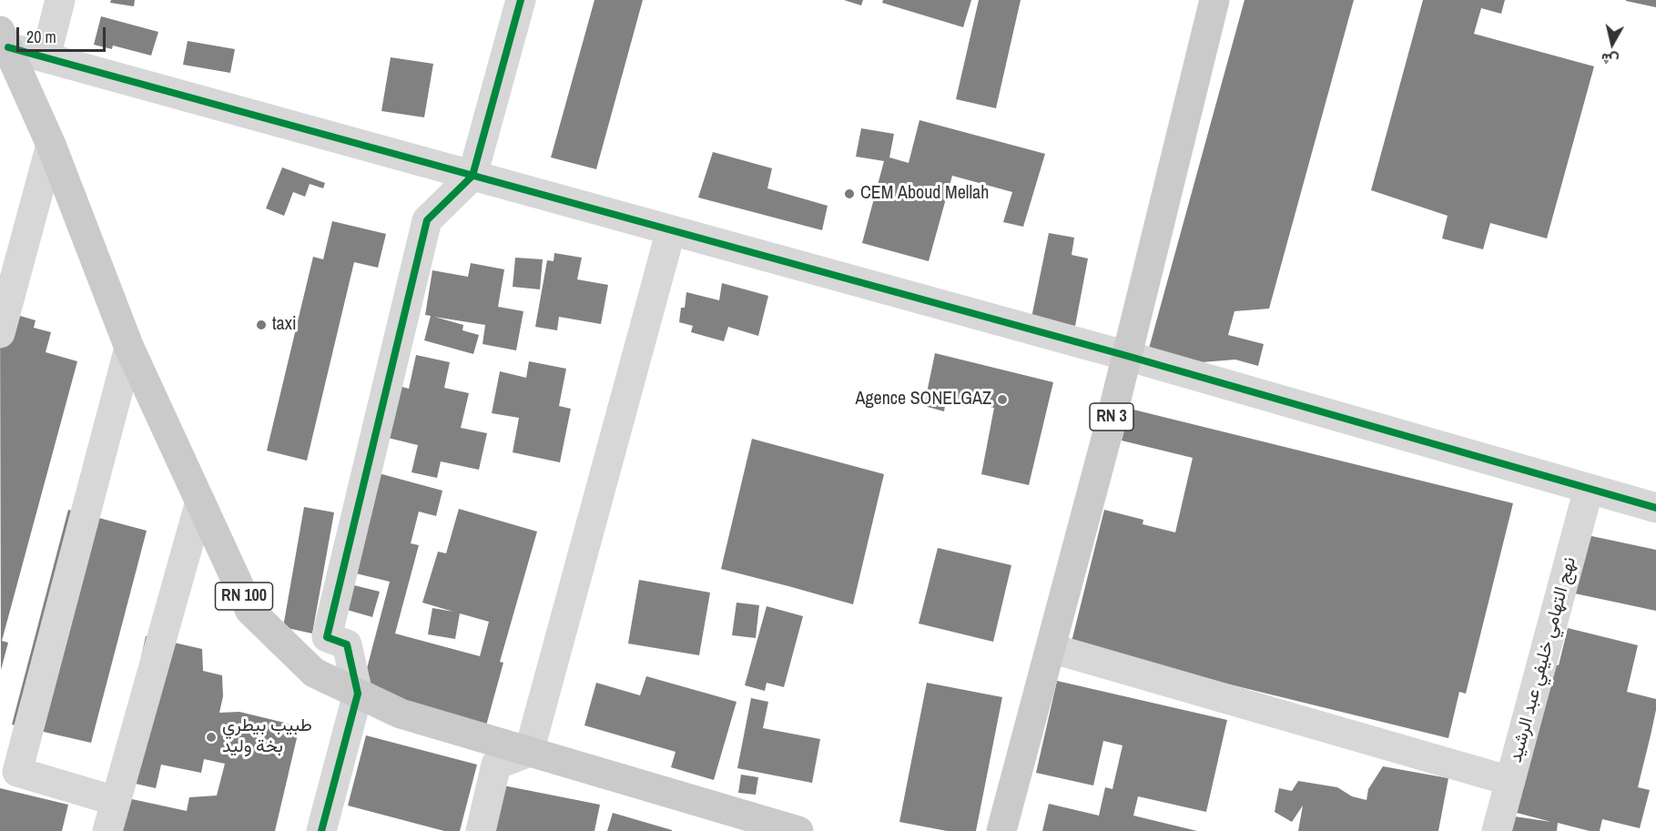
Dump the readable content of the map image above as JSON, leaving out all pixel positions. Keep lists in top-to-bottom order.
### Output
{
  "streets": {
    "main road": ["RN 3", "RN 100"],
    "street": ["نهج التهامي خليفي عبد الرشيد"]
  },
  "places": [
    "CEM Aboud Mellah",
    "taxi",
    "Agence SONELGAZ",
    "طبيب بيطري بخة وليد"
  ],
  "scale_bar": "20 m",
  "north": "bottom"
}
